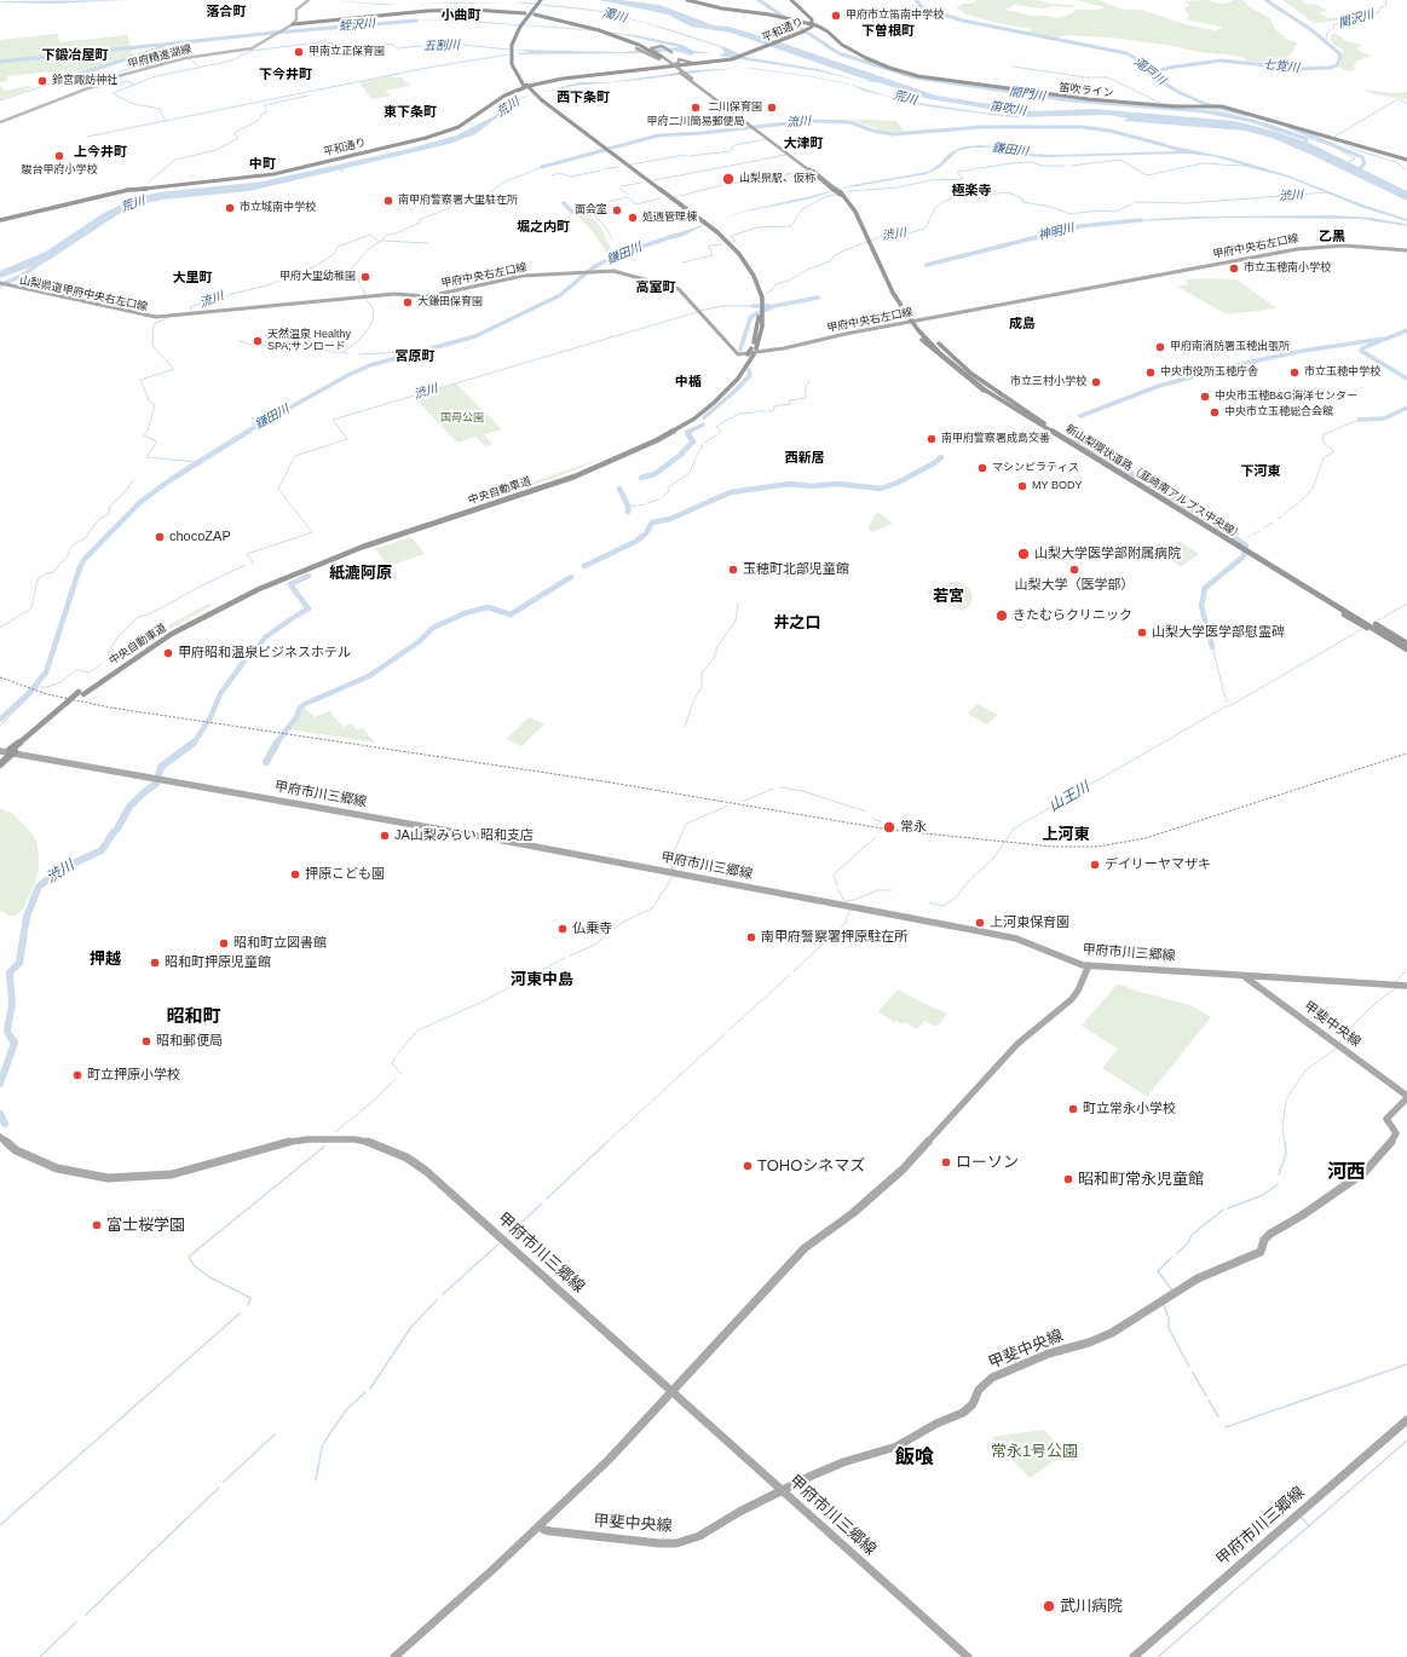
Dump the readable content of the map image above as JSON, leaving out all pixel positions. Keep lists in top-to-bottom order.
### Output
{
  "streets": {
    "highway": [
      "平和通り",
      "笛吹ライン",
      "新山梨環状道路（韮崎南アルプス中央線）",
      "中央自動車道"
    ],
    "main road": [
      "甲府精進湖線",
      "甲府中央右左口線",
      "山梨県道甲府中央右左口線",
      "甲府市川三郷線",
      "甲斐中央線"
    ]
  },
  "crossings": [
    ["平和通り", "笛吹ライン"],
    ["甲府中央右左口線", "山梨県道甲府中央右左口線"],
    ["甲府市川三郷線", "甲斐中央線"]
  ],
  "districts": [
    "落合町",
    "小曲町",
    "下曽根町",
    "下鍛冶屋町",
    "下今井町",
    "西下条町",
    "東下条町",
    "大津町",
    "上今井町",
    "中町",
    "極楽寺",
    "堀之内町",
    "乙黒",
    "大里町",
    "高室町",
    "成島",
    "宮原町",
    "中楯",
    "西新居",
    "下河東",
    "紙漉阿原",
    "若宮",
    "井之口",
    "上河東",
    "押越",
    "河東中島",
    "昭和町",
    "河西",
    "飯喰"
  ],
  "water": [
    "濁川",
    "関沢川",
    "蛭沢川",
    "五割川",
    "七覚川",
    "滝戸川",
    "間門川",
    "荒川",
    "笛吹川",
    "流川",
    "鎌田川",
    "渋川",
    "神明川",
    "山王川"
  ],
  "parks": ["国母公園", "常永1号公園"],
  "places": [
    "甲府市立笛南中学校",
    "甲南立正保育園",
    "鈴宮諏訪神社",
    "甲府二川簡易郵便局",
    "二川保育園",
    "駿台甲府小学校",
    "山梨県駅、仮称",
    "南甲府警察署大里駐在所",
    "市立城南中学校",
    "面会室",
    "処遇管理棟",
    "市立玉穂南小学校",
    "甲府大里幼稚園",
    "大鎌田保育園",
    "天然温泉 Healthy SPA;サンロード",
    "甲府南消防署玉穂出張所",
    "中央市役所玉穂庁舎",
    "市立玉穂中学校",
    "市立三村小学校",
    "中央市玉穂B&G海洋センター",
    "中央市立玉穂総合会館",
    "南甲府警察署成島交番",
    "マシンピラティス",
    "MY BODY",
    "chocoZAP",
    "山梨大学医学部附属病院",
    "玉穂町北部児童館",
    "山梨大学（医学部）",
    "きたむらクリニック",
    "山梨大学医学部慰霊碑",
    "甲府昭和温泉ビジネスホテル",
    "常永",
    "JA山梨みらい 昭和支店",
    "デイリーヤマザキ",
    "押原こども園",
    "上河東保育園",
    "仏乗寺",
    "南甲府警察署押原駐在所",
    "昭和町立図書館",
    "昭和町押原児童館",
    "昭和郵便局",
    "町立押原小学校",
    "町立常永小学校",
    "ローソン",
    "TOHOシネマズ",
    "昭和町常永児童館",
    "富士桜学園",
    "武川病院"
  ]
}
